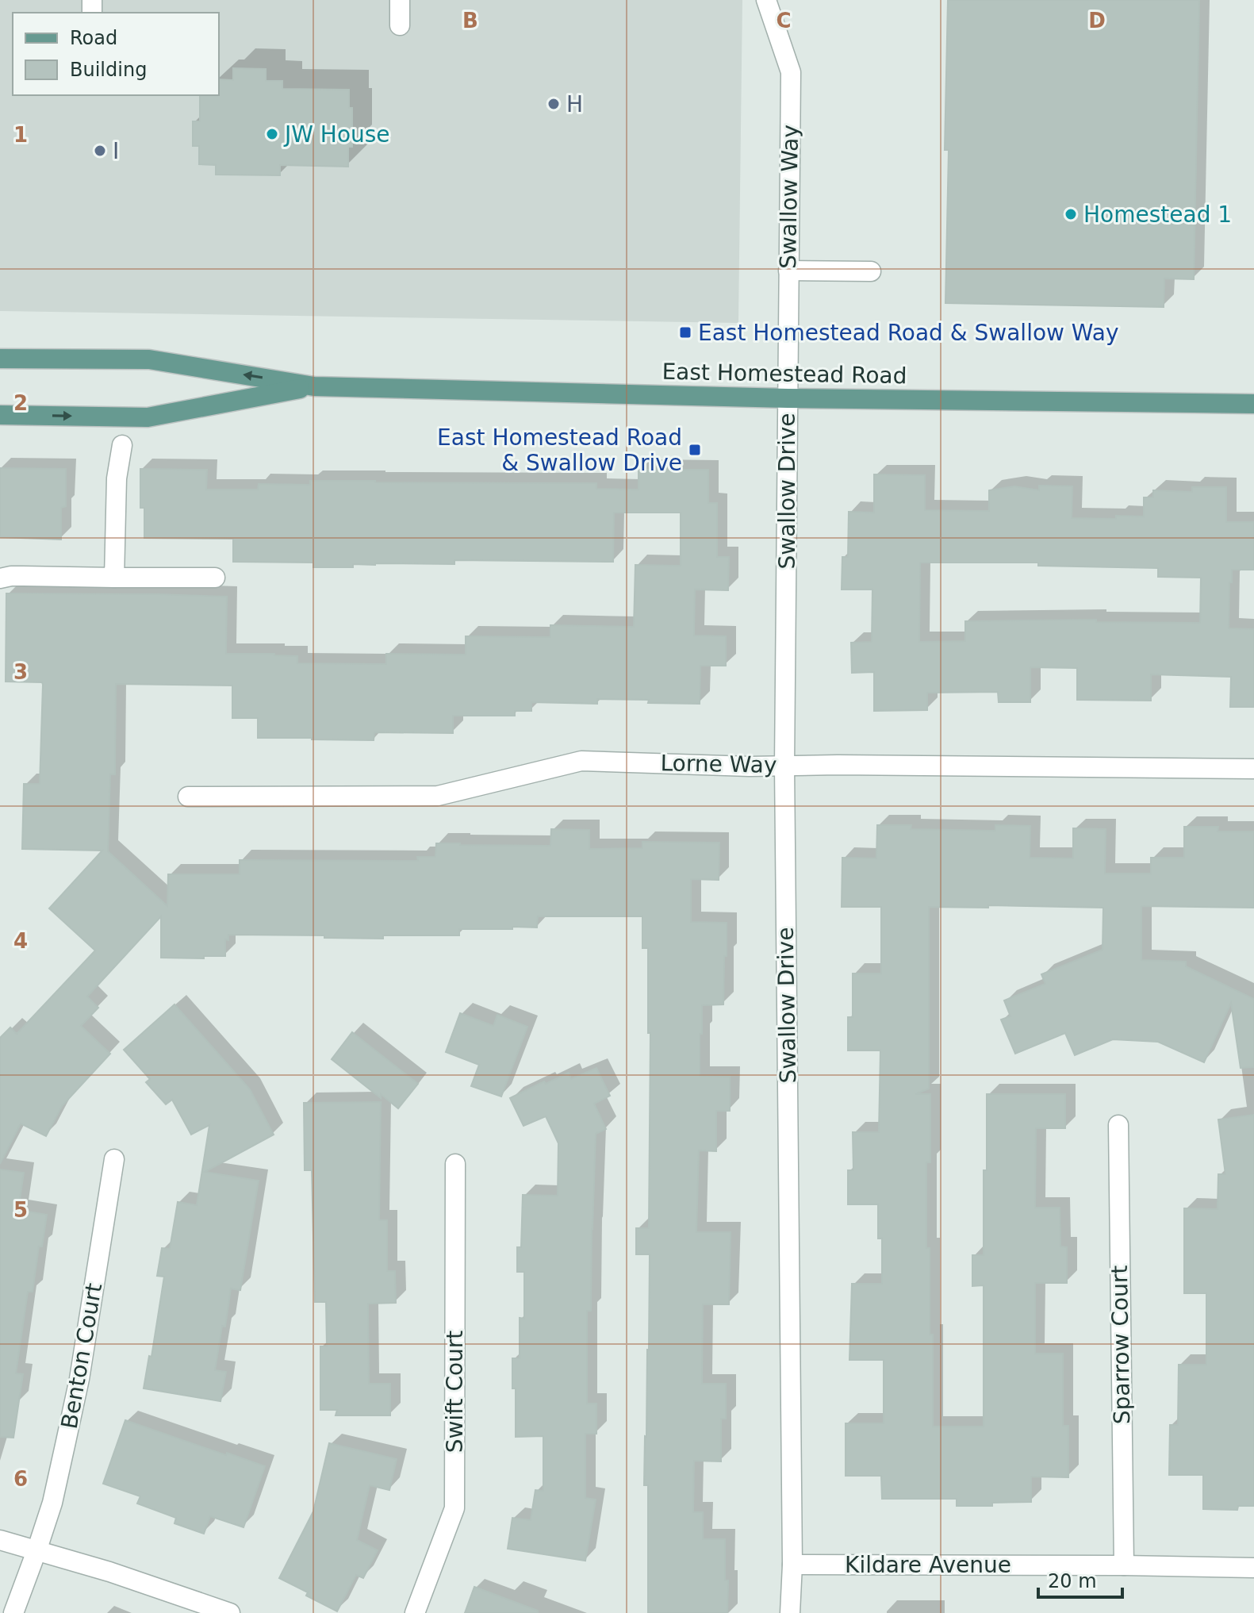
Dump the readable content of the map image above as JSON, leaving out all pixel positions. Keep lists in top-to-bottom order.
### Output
{
  "streets": {
    "main road": ["East Homestead Road"],
    "street": [
      "Swallow Way",
      "Swallow Drive",
      "Lorne Way",
      "Sparrow Court",
      "Benton Court",
      "Swift Court",
      "Kildare Avenue"
    ]
  },
  "crossings": [
    ["Swallow Way", "East Homestead Road"],
    ["Swallow Way", "Swallow Drive"],
    ["East Homestead Road", "Swallow Drive"],
    ["Swallow Drive", "Lorne Way"],
    ["Swallow Drive", "Kildare Avenue"],
    ["Sparrow Court", "Kildare Avenue"]
  ],
  "places": {
    "other": [
      "H",
      "JW House",
      "I",
      "Homestead 1"
    ],
    "transit": ["East Homestead Road & Swallow Way", "East Homestead Road & Swallow Drive"]
  },
  "legend": ["Road", "Building"],
  "scale_bar": "20 m",
  "grid": {
    "columns": ["B", "C", "D"],
    "rows": [
      "1",
      "2",
      "3",
      "4",
      "5",
      "6"
    ]
  }
}
